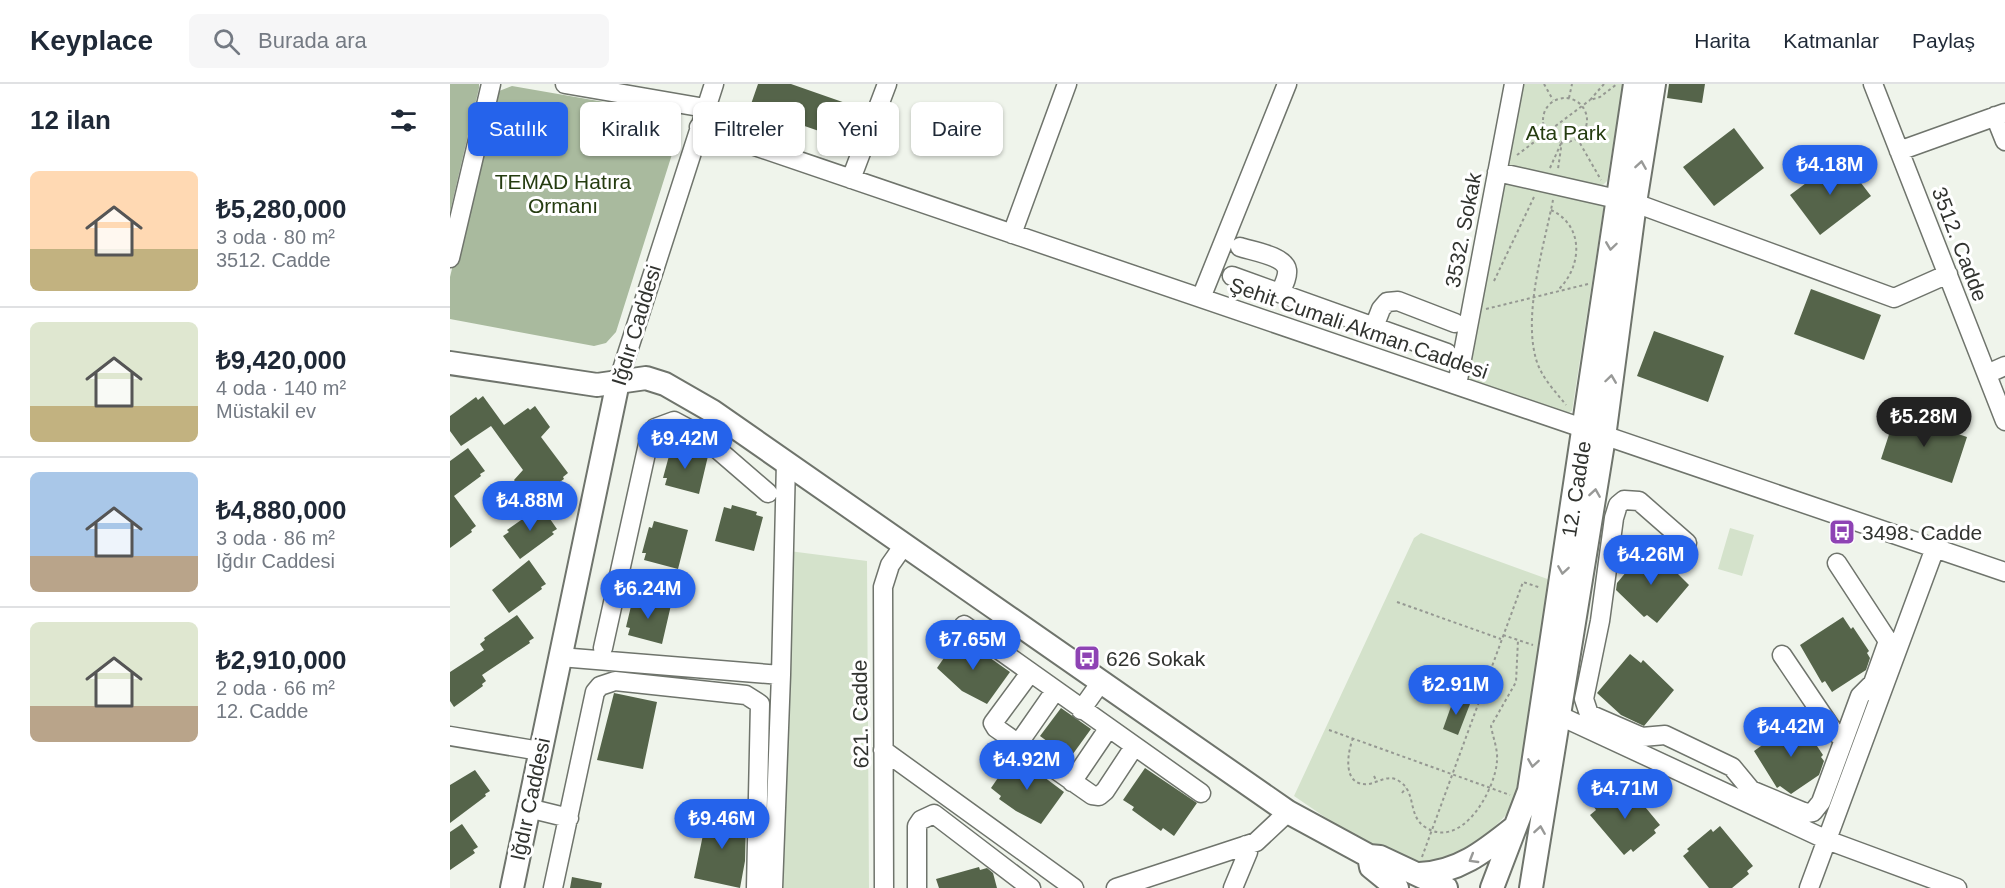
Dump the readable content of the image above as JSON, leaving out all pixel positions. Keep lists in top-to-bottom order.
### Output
{
  "streets": {
    "main road": ["Iğdır Caddesi", "12. Cadde"],
    "street": [
      "3532. Sokak",
      "3512. Cadde",
      "Şehit Cumali Akman Caddesi",
      "621. Cadde"
    ]
  },
  "crossings": [
    ["3532. Sokak", "Şehit Cumali Akman Caddesi"],
    ["Şehit Cumali Akman Caddesi", "12. Cadde"]
  ],
  "parks": ["Ata Park", "TEMAD Hatıra Ormanı"],
  "places": {
    "bus stop": ["3498. Cadde", "626 Sokak"]
  },
  "page": {
    "header": "Keyplace",
    "search": "Burada ara",
    "nav": ["Harita", "Katmanlar", "Paylaş"],
    "heading": "12 ilan",
    "chip": [
      "Satılık",
      "Kiralık",
      "Filtreler",
      "Yeni",
      "Daire"
    ],
    "price": [
      "₺4.18M",
      "₺5.28M",
      "₺9.42M",
      "₺4.88M",
      "₺4.26M",
      "₺6.24M",
      "₺7.65M",
      "₺2.91M",
      "₺4.42M",
      "₺4.92M",
      "₺4.71M",
      "₺9.46M"
    ],
    "list": [
      {
        "name": "₺5,280,000",
        "note": "3 oda · 80 m² · 3512. Cadde"
      },
      {
        "name": "₺9,420,000",
        "note": "4 oda · 140 m² · Müstakil ev"
      },
      {
        "name": "₺4,880,000",
        "note": "3 oda · 86 m² · Iğdır Caddesi"
      },
      {
        "name": "₺2,910,000",
        "note": "2 oda · 66 m² · 12. Cadde"
      }
    ]
  }
}
